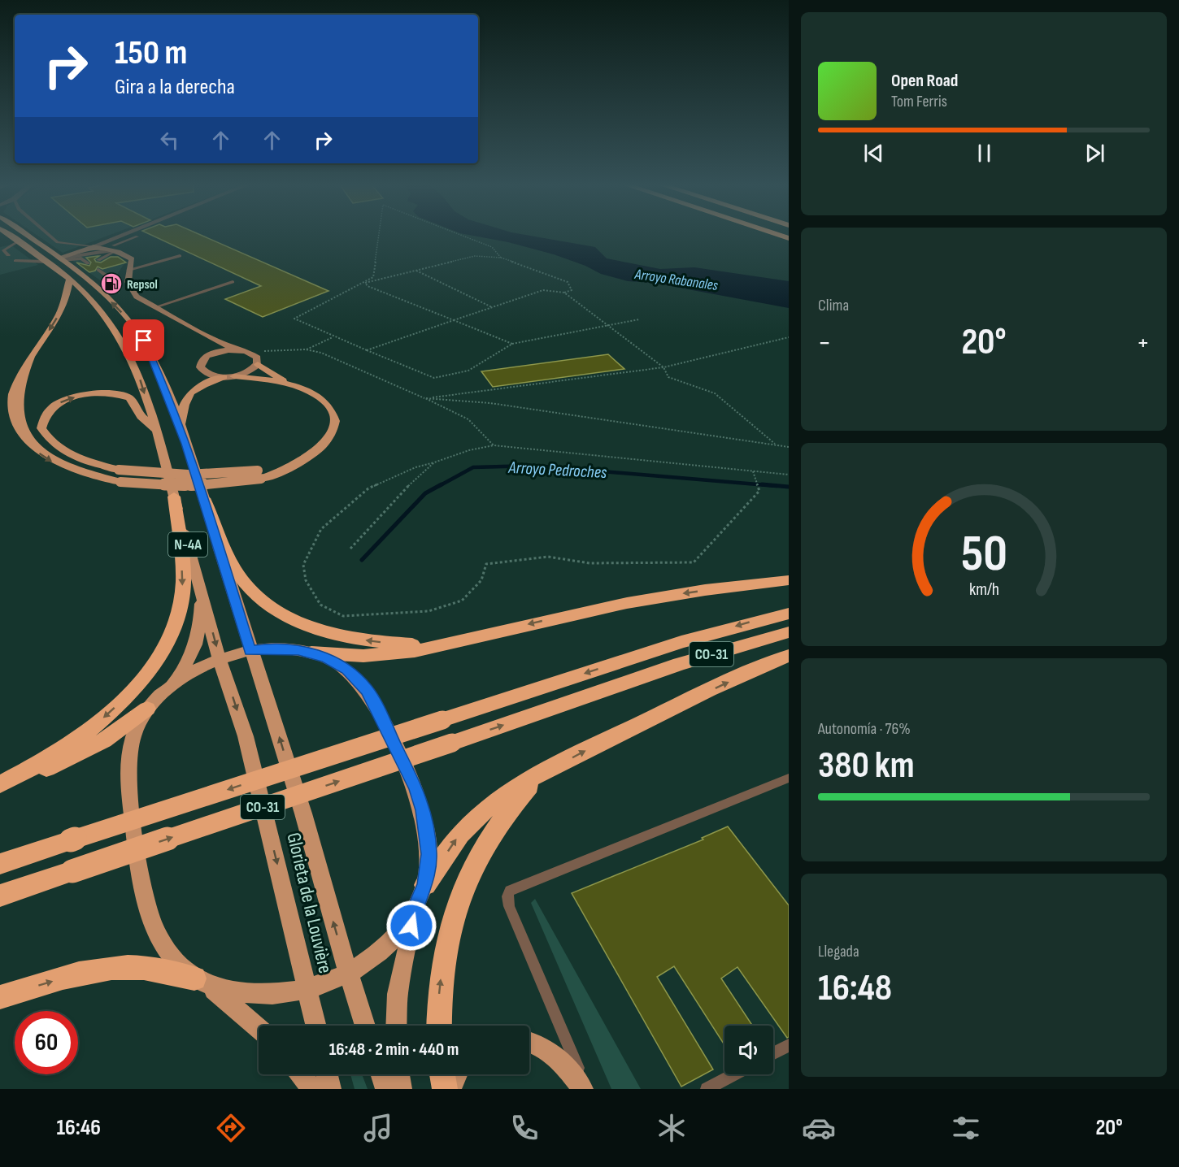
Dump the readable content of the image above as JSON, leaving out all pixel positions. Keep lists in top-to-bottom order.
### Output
{
  "streets": {
    "highway": ["CO-31"],
    "main road": ["N-4A", "Glorieta de la Louvière"]
  },
  "crossings": [
    ["N-4A", "Glorieta de la Louvière"]
  ],
  "water": ["Arroyo Rabanales", "Arroyo Pedroches"],
  "places": {
    "fuel station": ["Repsol"]
  },
  "page": {
    "turn": ["150 m", "Gira a la derecha"],
    "song": ["Open Road", "Tom Ferris"],
    "tile": [
      "Clima",
      ["Autonomía · 76%", "380 km"],
      ["Llegada", "16:48"]
    ],
    "heat": ["−", "20°", "+"],
    "limit": "60",
    "trip": "16:48 · 2 min · 440 m",
    "tabs": ["16:46", "20°"],
    "gauge": ["50", "km/h"]
  }
}
